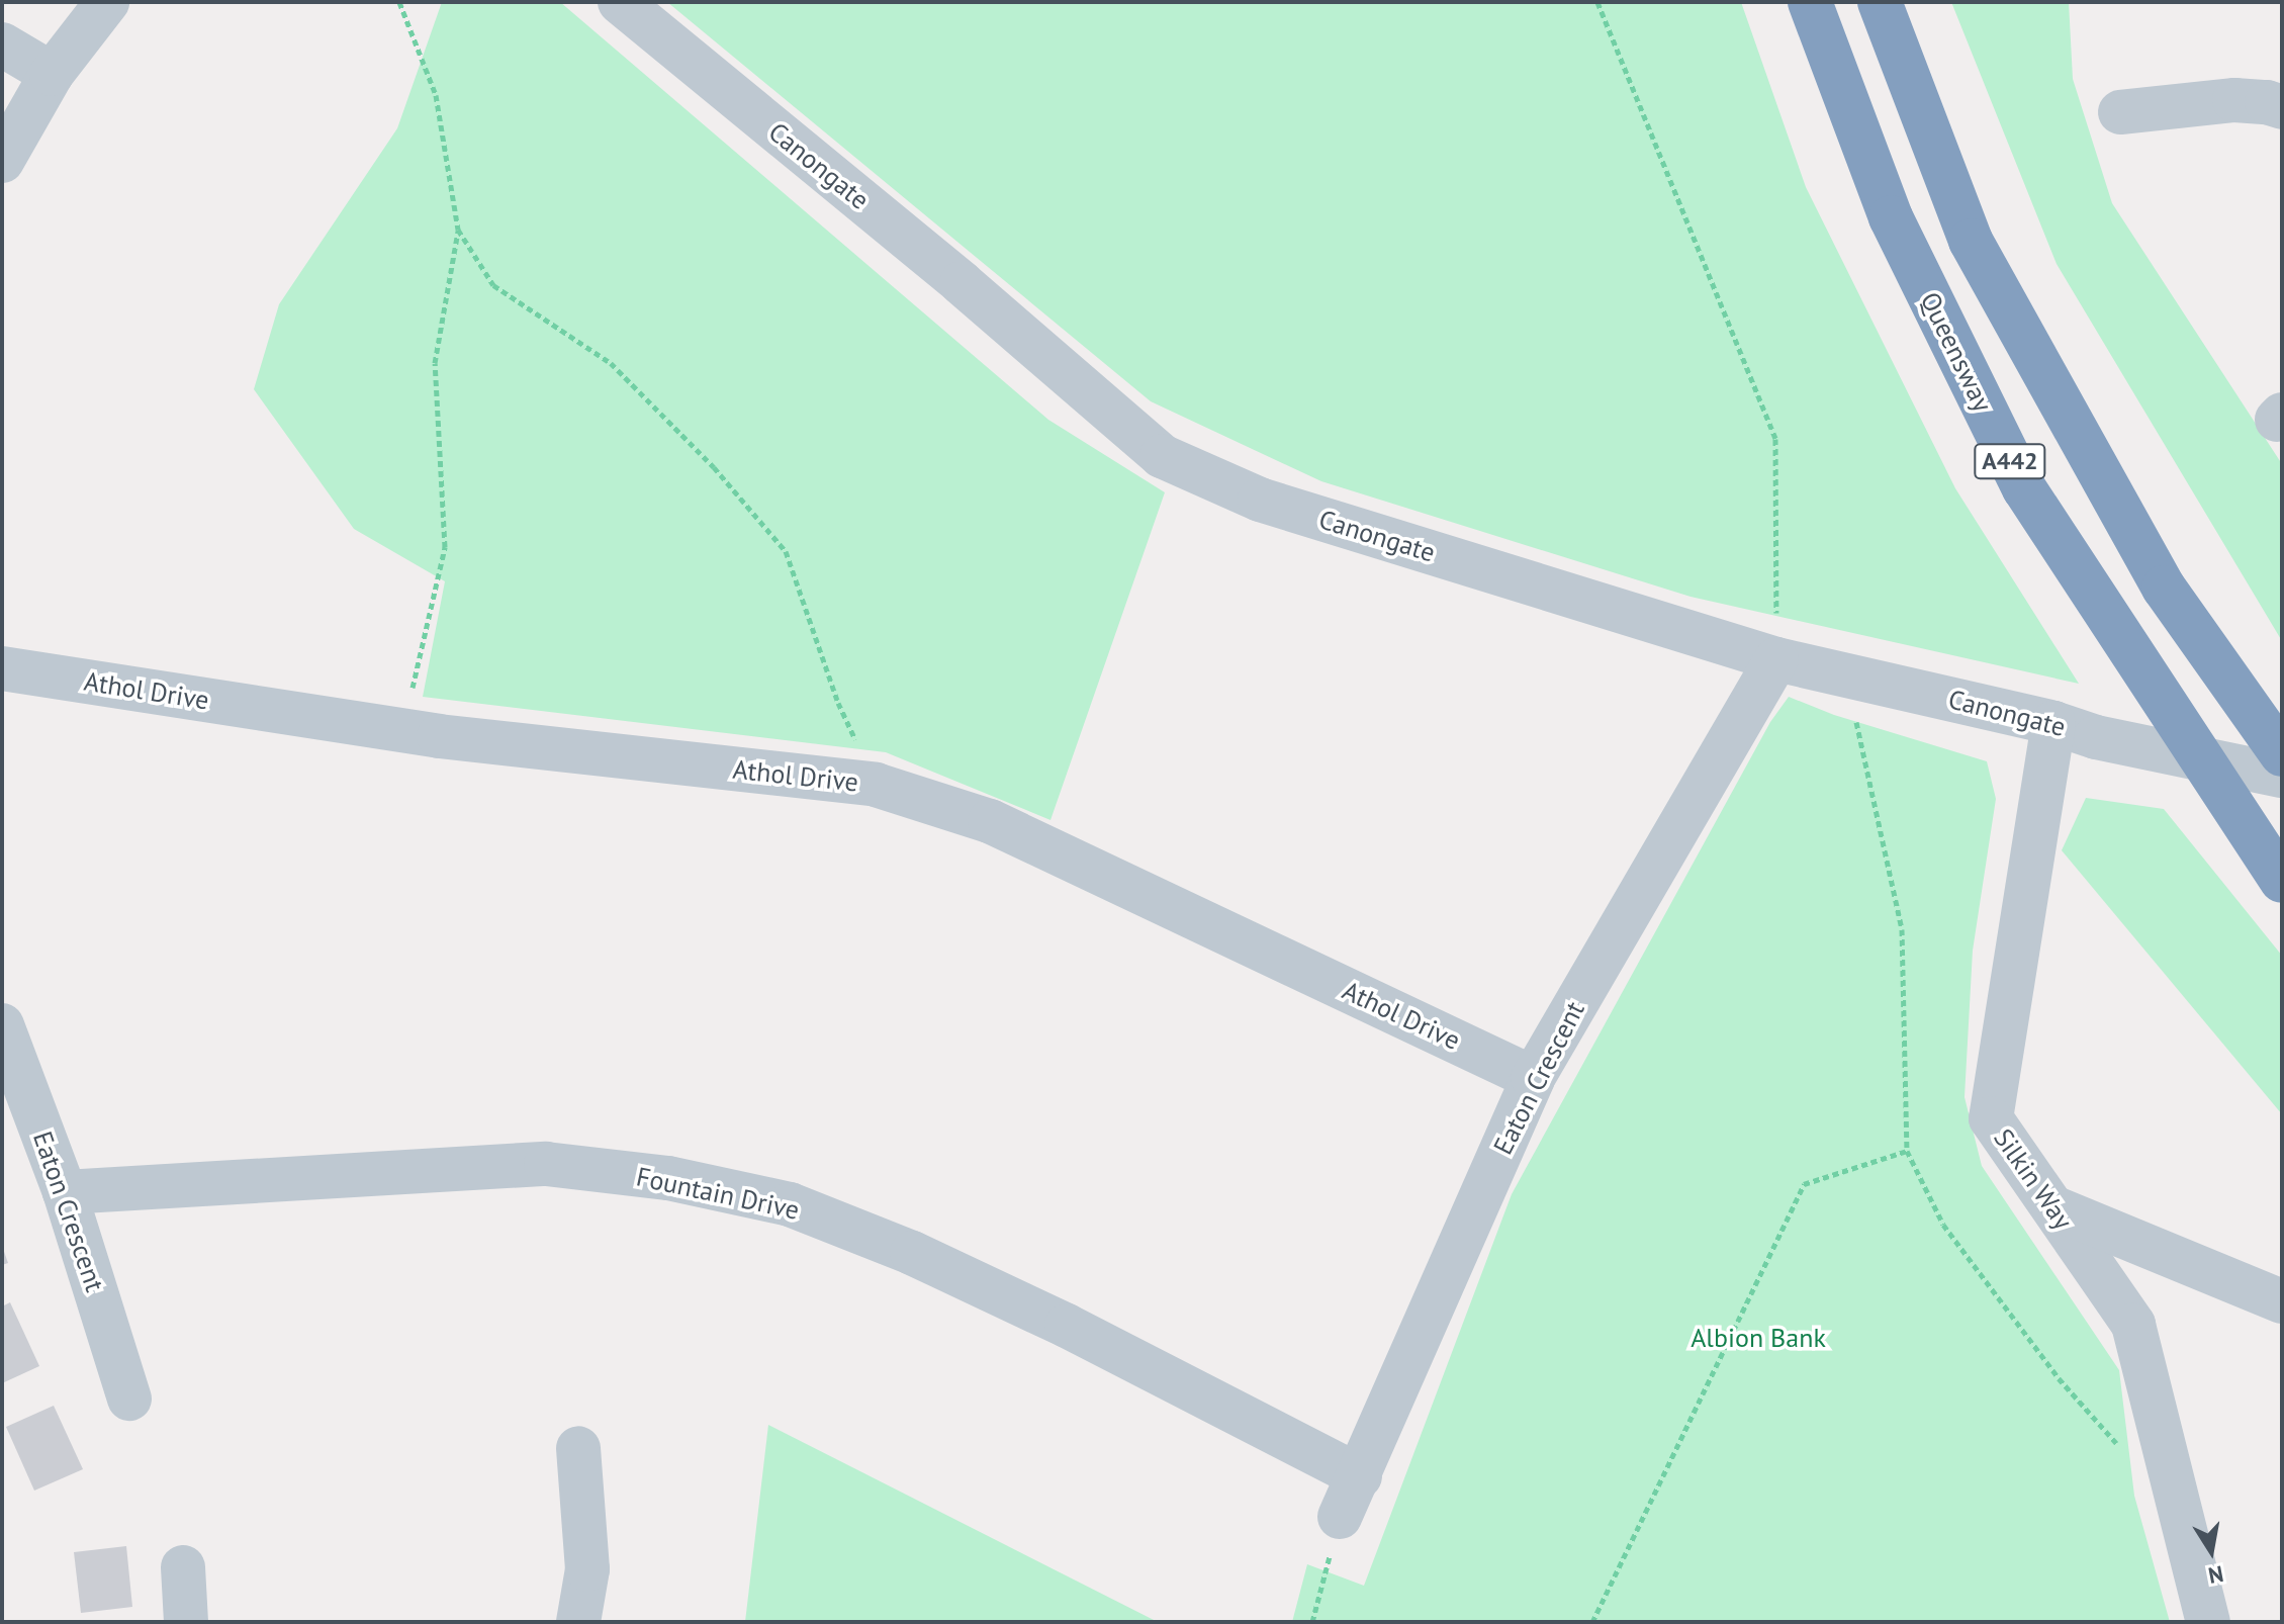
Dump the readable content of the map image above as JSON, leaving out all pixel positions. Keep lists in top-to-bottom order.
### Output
{
  "streets": {
    "highway": ["Queensway", "A442"],
    "street": [
      "Canongate",
      "Athol Drive",
      "Eaton Crescent",
      "Silkin Way",
      "Fountain Drive"
    ]
  },
  "crossings": [
    ["Canongate", "Eaton Crescent"],
    ["Canongate", "Silkin Way"],
    ["Athol Drive", "Eaton Crescent"],
    ["Eaton Crescent", "Fountain Drive"]
  ],
  "parks": ["Albion Bank"],
  "north": "bottom"
}
